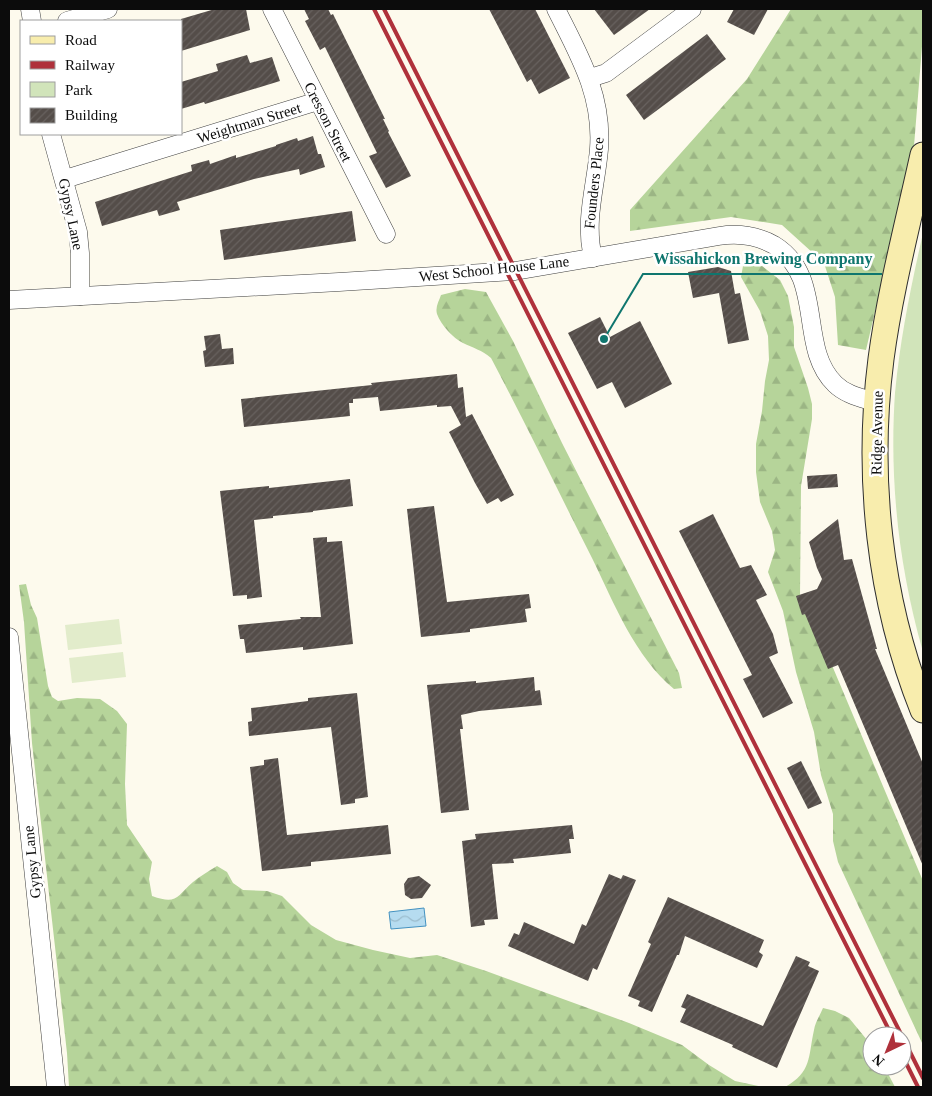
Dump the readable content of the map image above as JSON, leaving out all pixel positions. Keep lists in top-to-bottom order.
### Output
{
  "streets": {
    "main road": ["Ridge Avenue"],
    "street": [
      "Cresson Street",
      "Weightman Street",
      "Founders Place",
      "Gypsy Lane",
      "West School House Lane"
    ]
  },
  "crossings": [
    ["Cresson Street", "Weightman Street"],
    ["Weightman Street", "Gypsy Lane"],
    ["Founders Place", "West School House Lane"],
    ["Gypsy Lane", "West School House Lane"],
    ["West School House Lane", "Ridge Avenue"]
  ],
  "places": ["Wissahickon Brewing Company"],
  "legend": [
    "Road",
    "Railway",
    "Park",
    "Building"
  ],
  "north": "bottom left"
}
